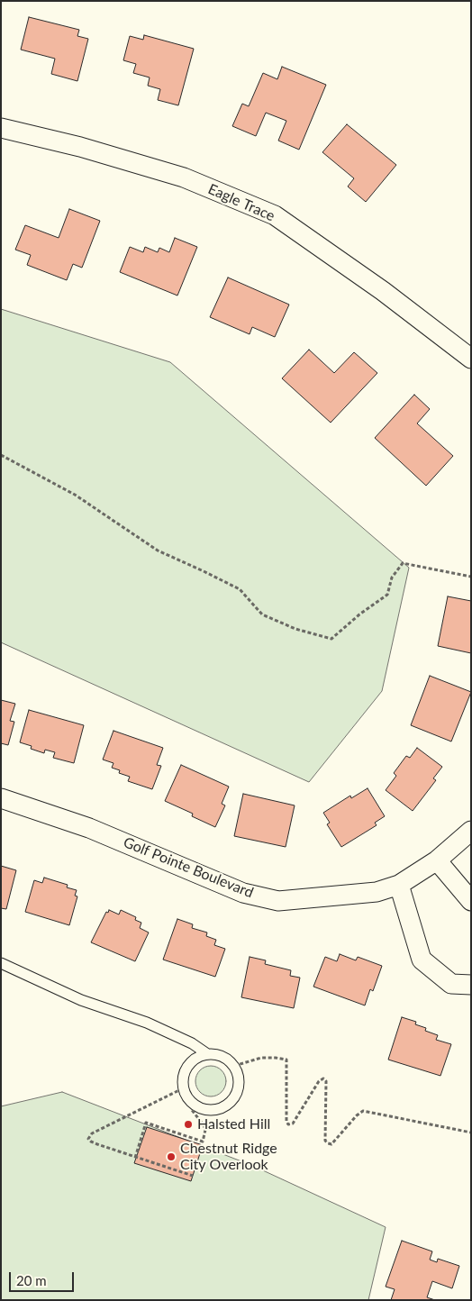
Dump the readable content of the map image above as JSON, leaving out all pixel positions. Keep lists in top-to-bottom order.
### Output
{
  "streets": {
    "street": ["Eagle Trace", "Golf Pointe Boulevard"]
  },
  "places": ["Halsted Hill", "Chestnut Ridge City Overlook"],
  "scale_bar": "20 m"
}
